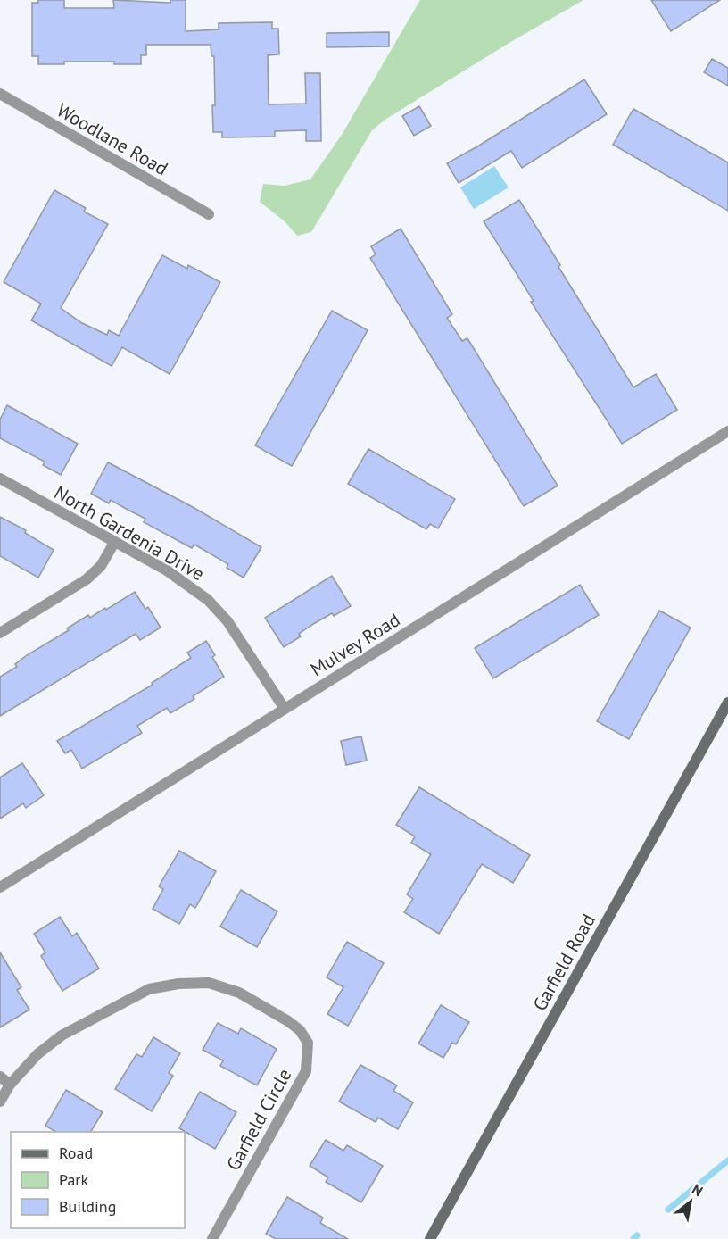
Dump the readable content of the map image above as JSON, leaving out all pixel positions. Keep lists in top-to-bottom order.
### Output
{
  "streets": {
    "main road": ["Garfield Road"],
    "street": [
      "Woodlane Road",
      "North Gardenia Drive",
      "Mulvey Road",
      "Garfield Circle"
    ]
  },
  "crossings": [
    ["North Gardenia Drive", "Mulvey Road"]
  ],
  "legend": ["Road", "Park", "Building"],
  "north": "top right"
}
